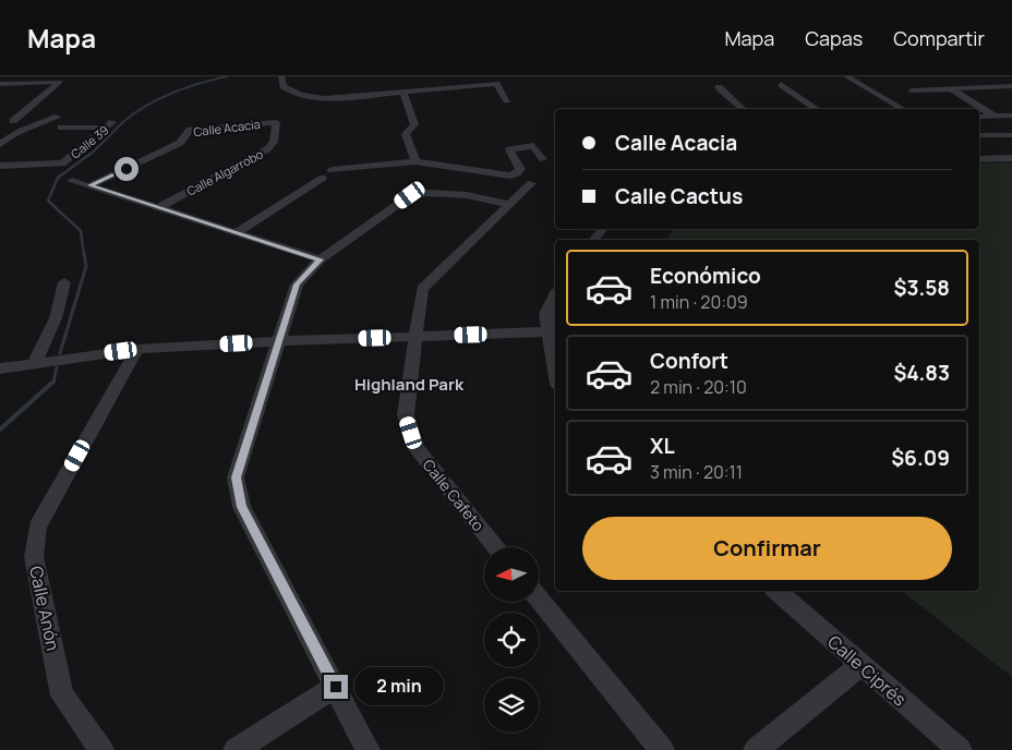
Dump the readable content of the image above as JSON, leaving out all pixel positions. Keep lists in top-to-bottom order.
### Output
{
  "streets": {
    "street": [
      "Calle Acacia",
      "Calle 39",
      "Calle Algarrobo",
      "Calle Cafeto",
      "Calle Anón",
      "Calle Ciprés"
    ]
  },
  "crossings": [
    ["Calle Acacia", "Calle Algarrobo"]
  ],
  "districts": ["Highland Park"],
  "north": "left",
  "page": {
    "header": "Mapa",
    "nav": ["Mapa", "Capas", "Compartir"],
    "banner": ["Calle Acacia", "Calle Cactus"],
    "list": [
      {
        "name": "Económico",
        "note": "1 min · 20:09",
        "value": "$3.58"
      },
      {
        "name": "Confort",
        "note": "2 min · 20:10",
        "value": "$4.83"
      },
      {
        "name": "XL",
        "note": "3 min · 20:11",
        "value": "$6.09"
      }
    ],
    "buttons": "Confirmar",
    "bubble": "2 min"
  }
}
